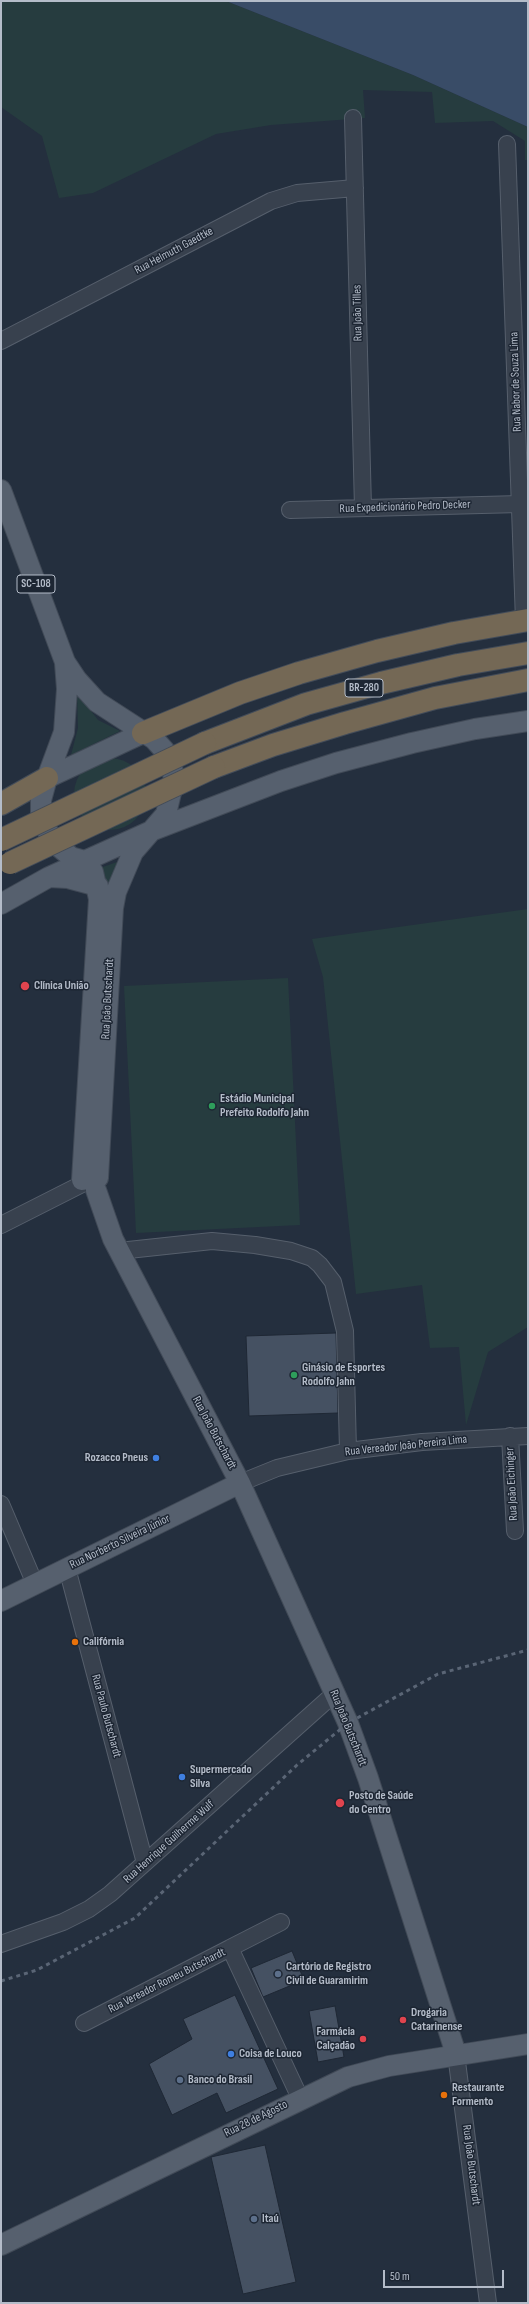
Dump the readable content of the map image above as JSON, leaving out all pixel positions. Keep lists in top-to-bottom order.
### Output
{
  "streets": {
    "highway": ["BR-280"],
    "main road": [
      "SC-108",
      "Rua João Butschardt",
      "Rua Norberto Silveira Júnior",
      "Rua 28 de Agosto"
    ],
    "street": [
      "Rua Helmuth Gaedtke",
      "Rua João Tilles",
      "Rua Nabor de Souza Lima",
      "Rua Expedicionário Pedro Decker",
      "Rua Vereador João Pereira Lima",
      "Rua João Eichinger",
      "Rua Paulo Butschardt",
      "Rua Henrique Guilherme Wulf",
      "Rua Vereador Romeu Butschardt"
    ]
  },
  "crossings": [
    ["Rua Helmuth Gaedtke", "Rua João Tilles"],
    ["Rua João Tilles", "Rua Expedicionário Pedro Decker"],
    ["Rua Nabor de Souza Lima", "Rua Expedicionário Pedro Decker"],
    ["SC-108", "Rua João Butschardt"],
    ["Rua João Butschardt", "Rua Vereador João Pereira Lima"],
    ["Rua João Butschardt", "Rua Norberto Silveira Júnior"],
    ["Rua João Butschardt", "Rua Henrique Guilherme Wulf"],
    ["Rua João Butschardt", "Rua 28 de Agosto"],
    ["Rua Vereador João Pereira Lima", "Rua João Eichinger"],
    ["Rua Vereador João Pereira Lima", "Rua Norberto Silveira Júnior"],
    ["Rua Norberto Silveira Júnior", "Rua Paulo Butschardt"],
    ["Rua Paulo Butschardt", "Rua Henrique Guilherme Wulf"],
    ["Rua Vereador Romeu Butschardt", "Rua 28 de Agosto"]
  ],
  "places": [
    "Clínica União",
    "Estádio Municipal Prefeito Rodolfo Jahn",
    "Ginásio de Esportes Rodolfo Jahn",
    "Rozacco Pneus",
    "Califórnia",
    "Supermercado Silva",
    "Posto de Saúde do Centro",
    "Cartório de Registro Civil de Guaramirim",
    "Drogaria Catarinense",
    "Farmácia Calçadão",
    "Coisa de Louco",
    "Banco do Brasil",
    "Restaurante Formento",
    "Itaú"
  ],
  "scale_bar": "50 m"
}
